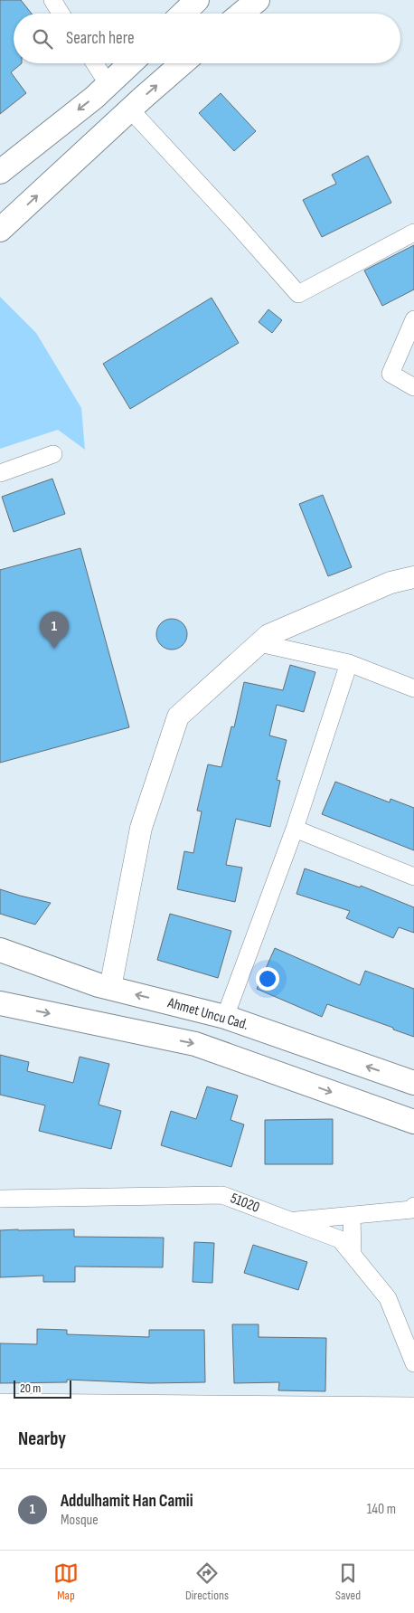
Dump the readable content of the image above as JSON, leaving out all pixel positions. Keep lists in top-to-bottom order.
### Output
{
  "streets": {
    "main road": ["Ahmet Uncu Cad."],
    "street": ["51020"]
  },
  "scale_bar": "20 m",
  "page": {
    "search": "Search here",
    "pins": "1",
    "scale": "20 m",
    "heading": "Nearby",
    "list": [
      {
        "mark": "1",
        "name": "Addulhamit Han Camii",
        "note": "Mosque",
        "value": "140 m"
      }
    ],
    "nav": ["Map", "Directions", "Saved"]
  }
}
